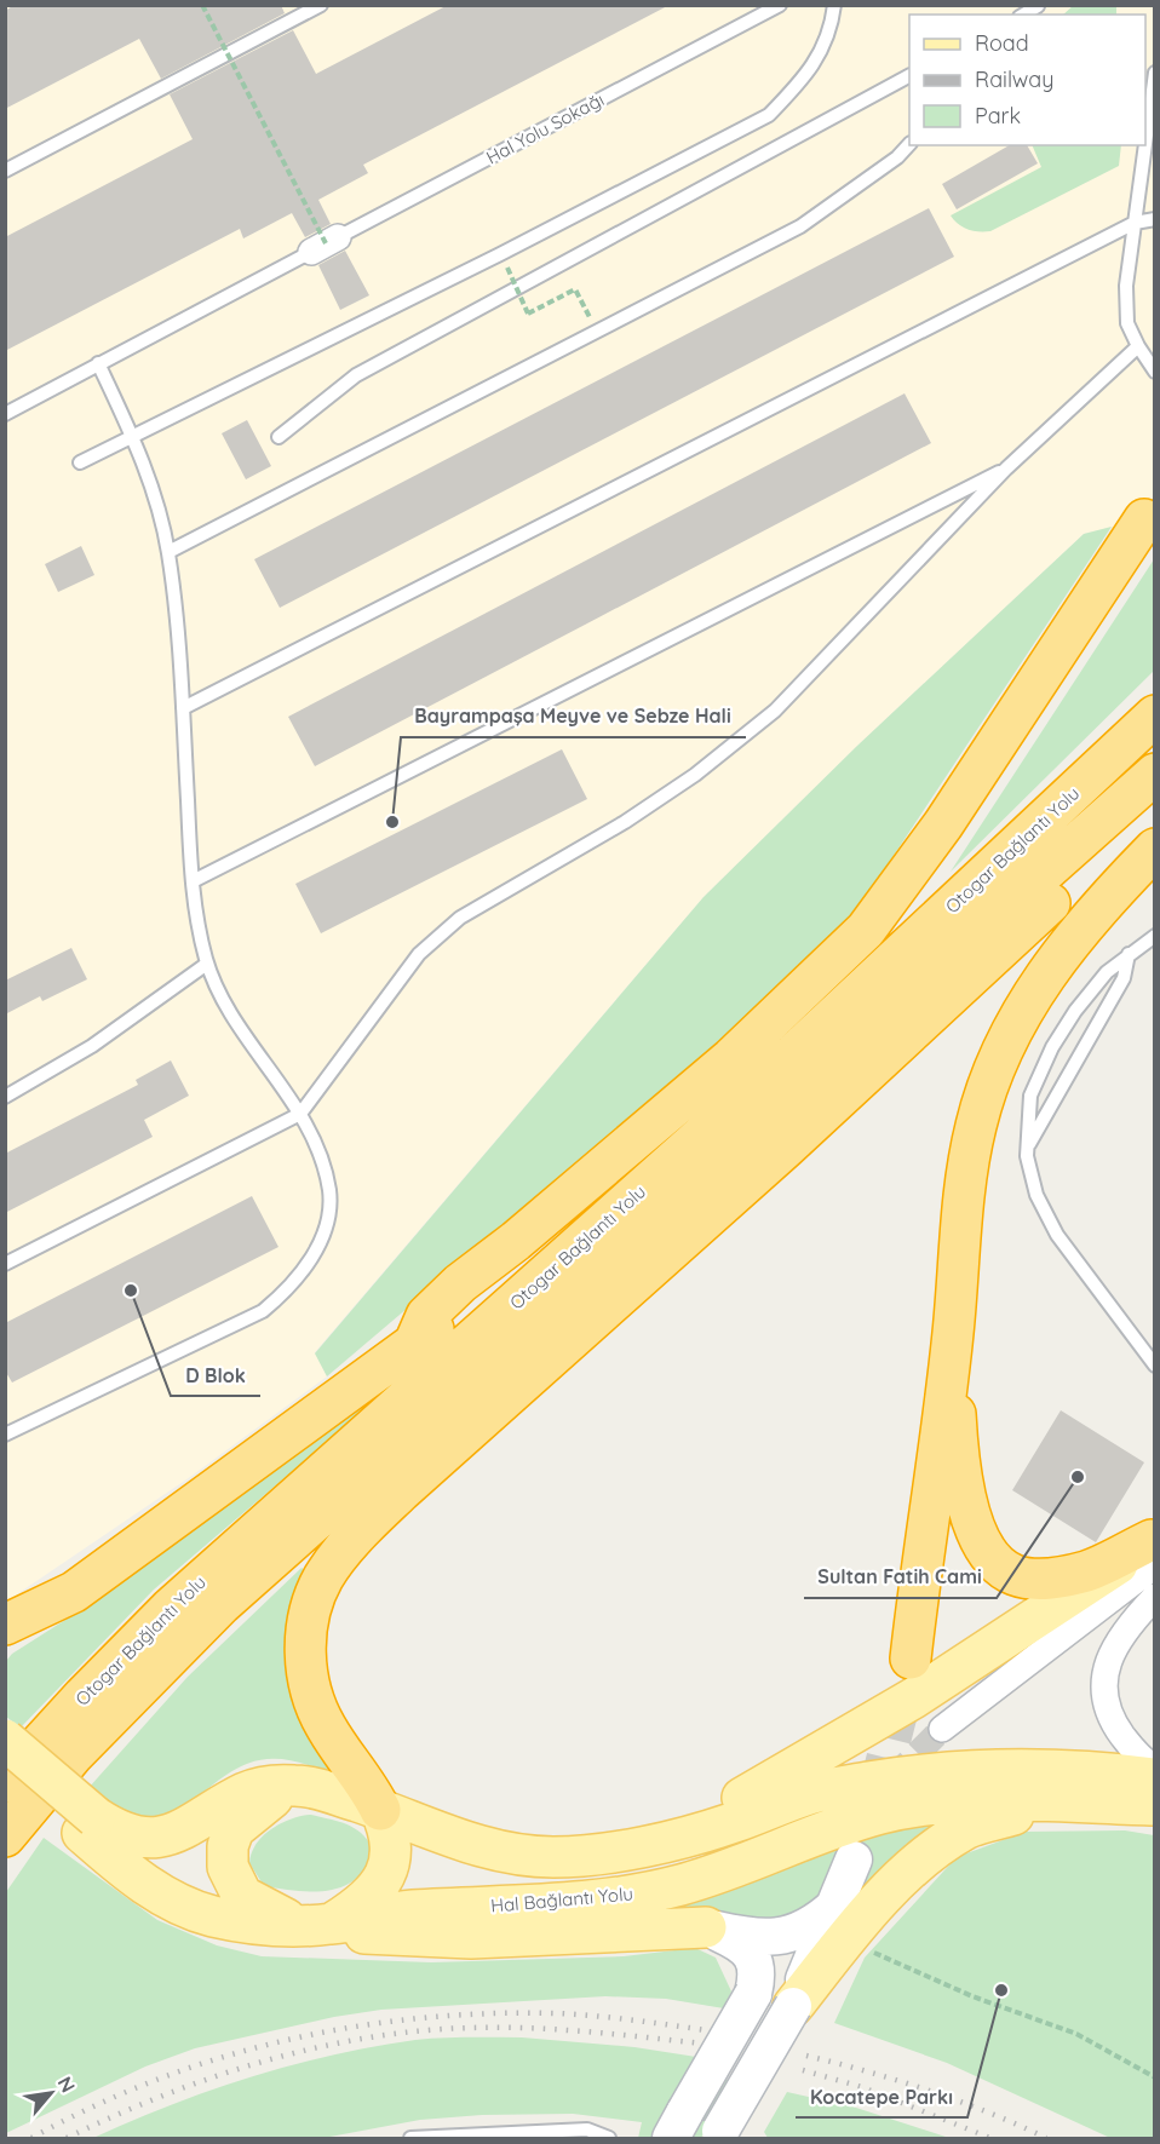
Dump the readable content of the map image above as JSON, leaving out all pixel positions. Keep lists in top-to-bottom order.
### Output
{
  "streets": {
    "highway": ["Otogar Bağlantı Yolu"],
    "main road": ["Hal Bağlantı Yolu"],
    "lane": ["Hal Yolu Sokağı"]
  },
  "places": [
    "Bayrampaşa Meyve ve Sebze Hali",
    "D Blok",
    "Sultan Fatih Cami",
    "Kocatepe Parkı"
  ],
  "legend": ["Road", "Railway", "Park"],
  "north": "top right"
}
